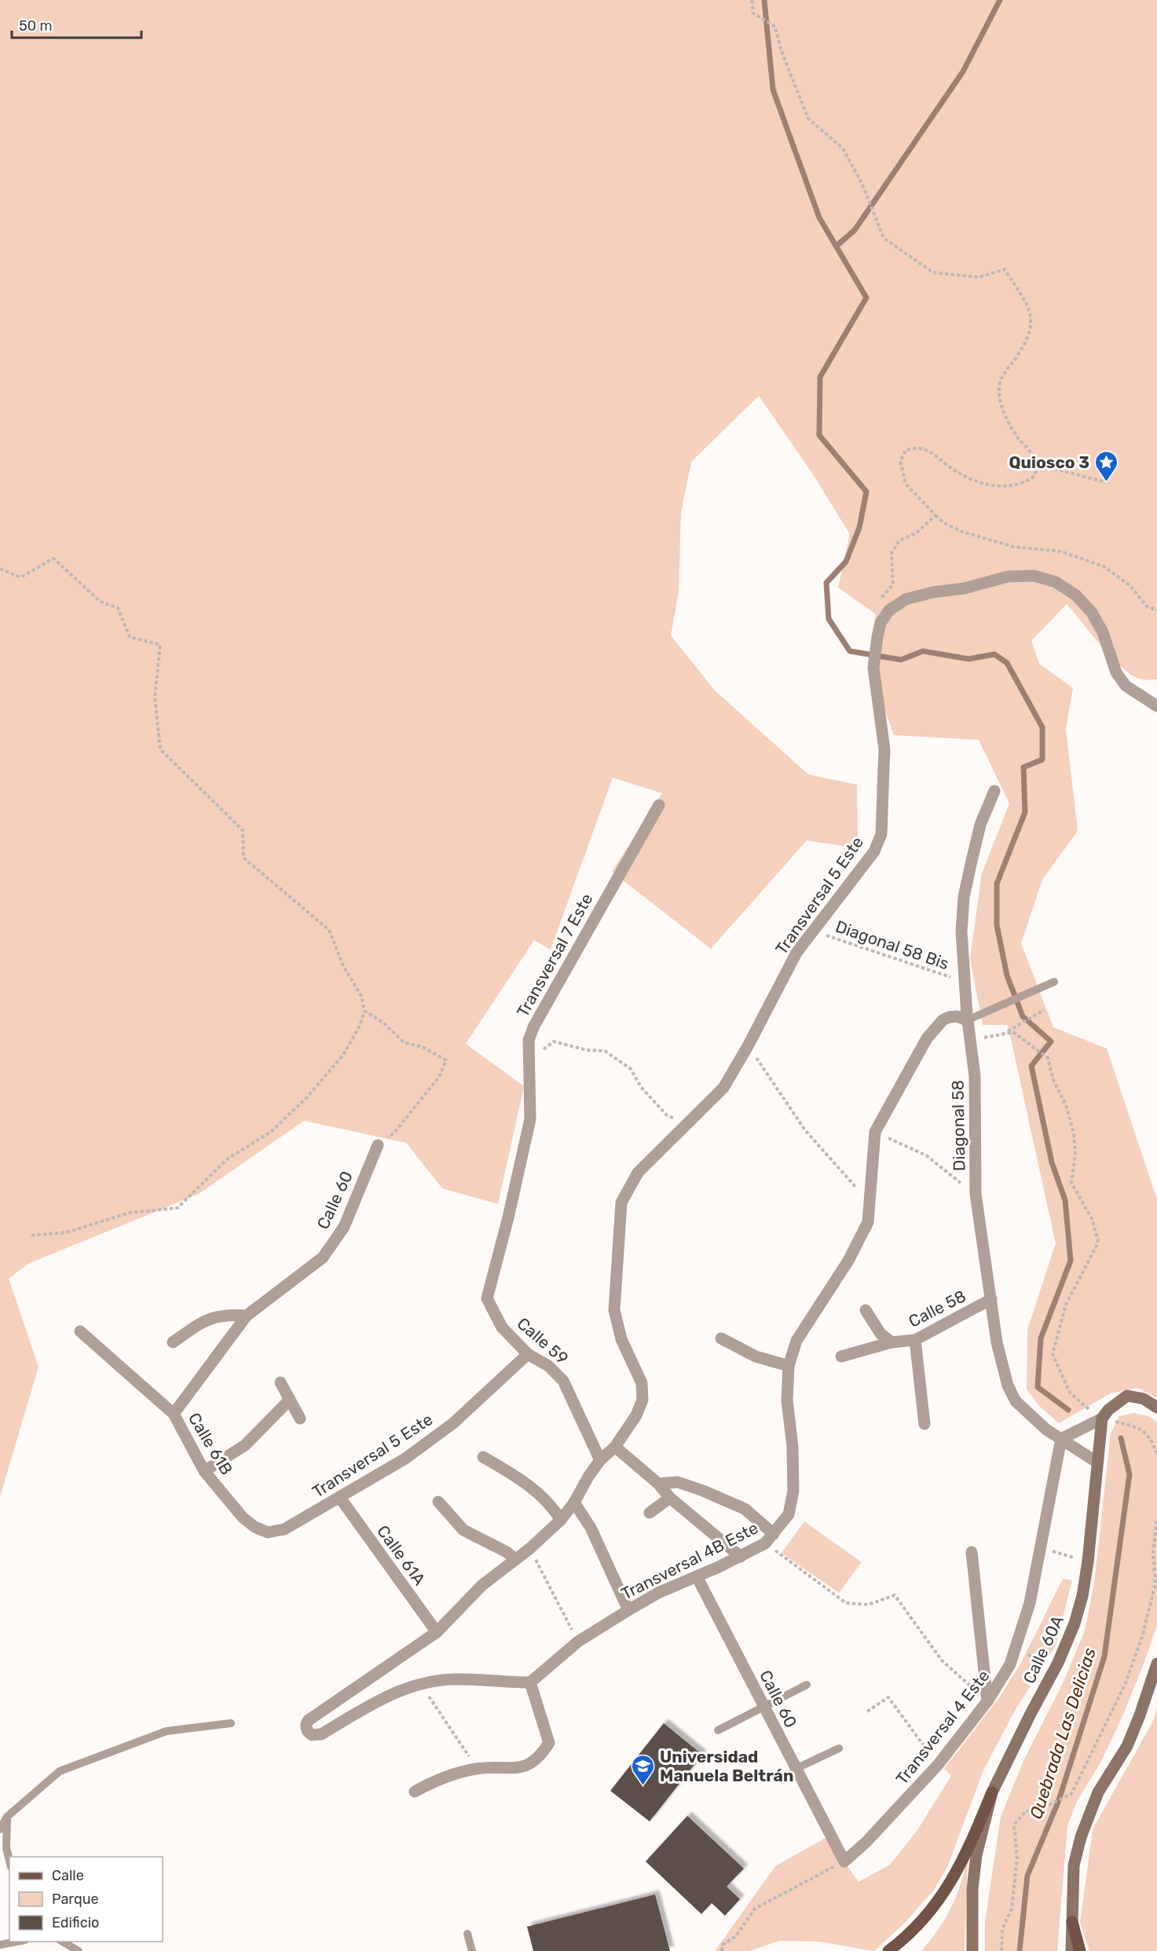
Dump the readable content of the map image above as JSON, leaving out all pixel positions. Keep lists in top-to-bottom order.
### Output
{
  "streets": {
    "street": [
      "Transversal 5 Este",
      "Transversal 7 Este",
      "Diagonal 58",
      "Calle 60",
      "Calle 58",
      "Calle 59",
      "Calle 61B",
      "Calle 61A",
      "Transversal 4B Este",
      "Calle 60A",
      "Transversal 4 Este"
    ],
    "path": ["Diagonal 58 Bis"]
  },
  "crossings": [
    ["Transversal 5 Este", "Diagonal 58 Bis"],
    ["Transversal 5 Este", "Calle 59"],
    ["Transversal 5 Este", "Calle 61B"],
    ["Transversal 5 Este", "Calle 61A"],
    ["Diagonal 58 Bis", "Diagonal 58"],
    ["Transversal 7 Este", "Calle 59"],
    ["Diagonal 58", "Calle 58"],
    ["Diagonal 58", "Transversal 4B Este"],
    ["Diagonal 58", "Calle 60A"],
    ["Diagonal 58", "Transversal 4 Este"],
    ["Calle 60", "Calle 61B"],
    ["Calle 60", "Transversal 4B Este"],
    ["Calle 60", "Transversal 4 Este"]
  ],
  "water": ["Quebrada Las Delicias"],
  "places": {
    "place": ["Quiosco 3"],
    "school or university": ["Universidad Manuela Beltrán"]
  },
  "legend": ["Calle", "Parque", "Edificio"],
  "scale_bar": "50 m"
}
